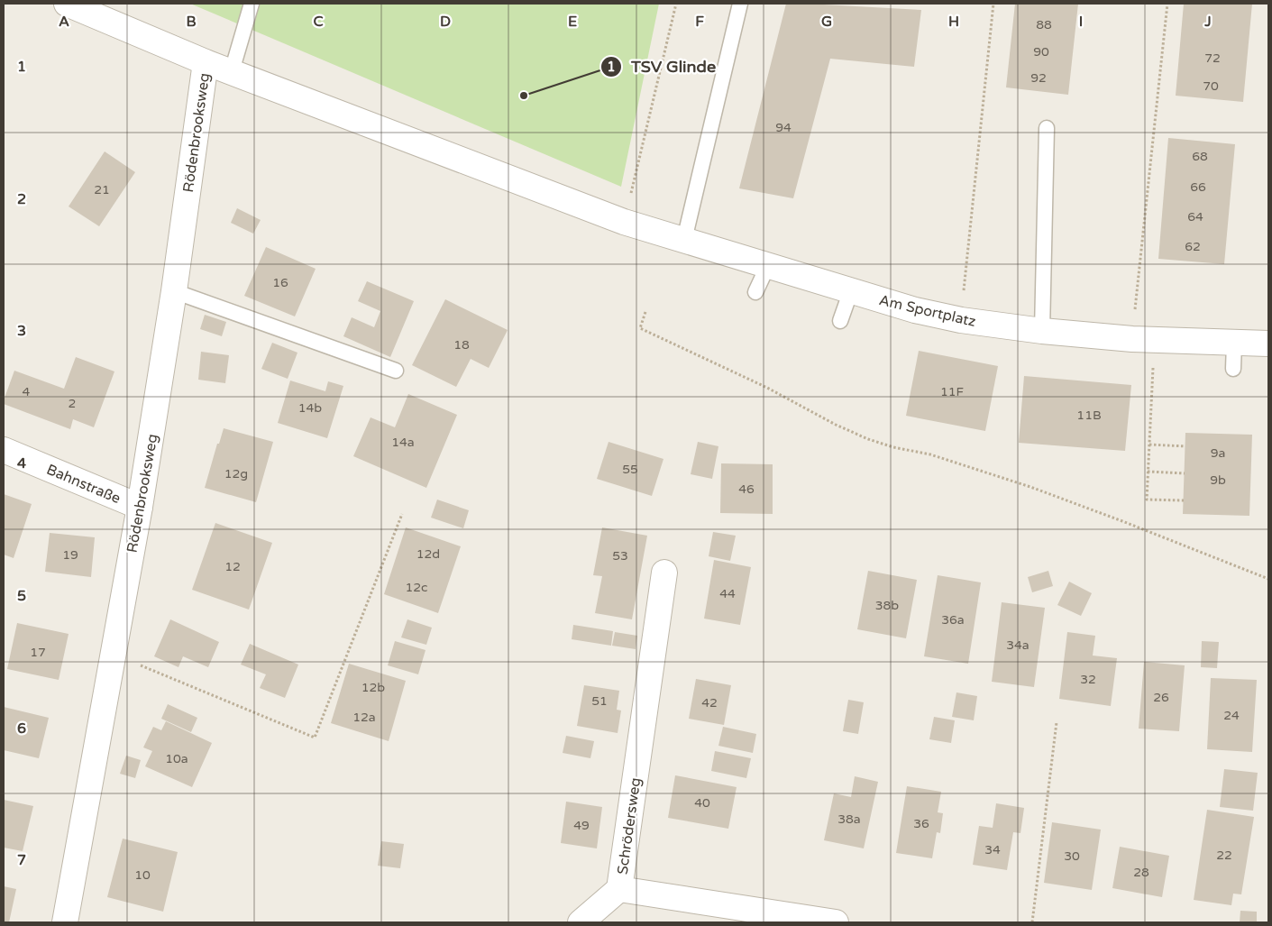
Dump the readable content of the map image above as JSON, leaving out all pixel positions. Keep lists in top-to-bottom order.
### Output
{
  "streets": {
    "street": [
      "Rödenbrooksweg",
      "Am Sportplatz",
      "Bahnstraße",
      "Schrödersweg"
    ]
  },
  "crossings": [
    ["Rödenbrooksweg", "Am Sportplatz"],
    ["Rödenbrooksweg", "Bahnstraße"]
  ],
  "places": ["TSV Glinde"],
  "house_numbers": [
    "88",
    "90",
    "72",
    "92",
    "70",
    "94",
    "68",
    "66",
    "21",
    "64",
    "62",
    "16",
    "18",
    "4",
    "11F",
    "2",
    "14b",
    "11B",
    "14a",
    "9a",
    "55",
    "12g",
    "9b",
    "46",
    "12d",
    "19",
    "53",
    "12",
    "12c",
    "44",
    "38b",
    "36a",
    "34a",
    "17",
    "32",
    "12b",
    "26",
    "51",
    "42",
    "24",
    "12a",
    "10a",
    "40",
    "38a",
    "36",
    "49",
    "34",
    "22",
    "30",
    "28",
    "10"
  ],
  "grid": {
    "columns": [
      "A",
      "B",
      "C",
      "D",
      "E",
      "F",
      "G",
      "H",
      "I",
      "J"
    ],
    "rows": [
      "1",
      "2",
      "3",
      "4",
      "5",
      "6",
      "7"
    ]
  }
}
